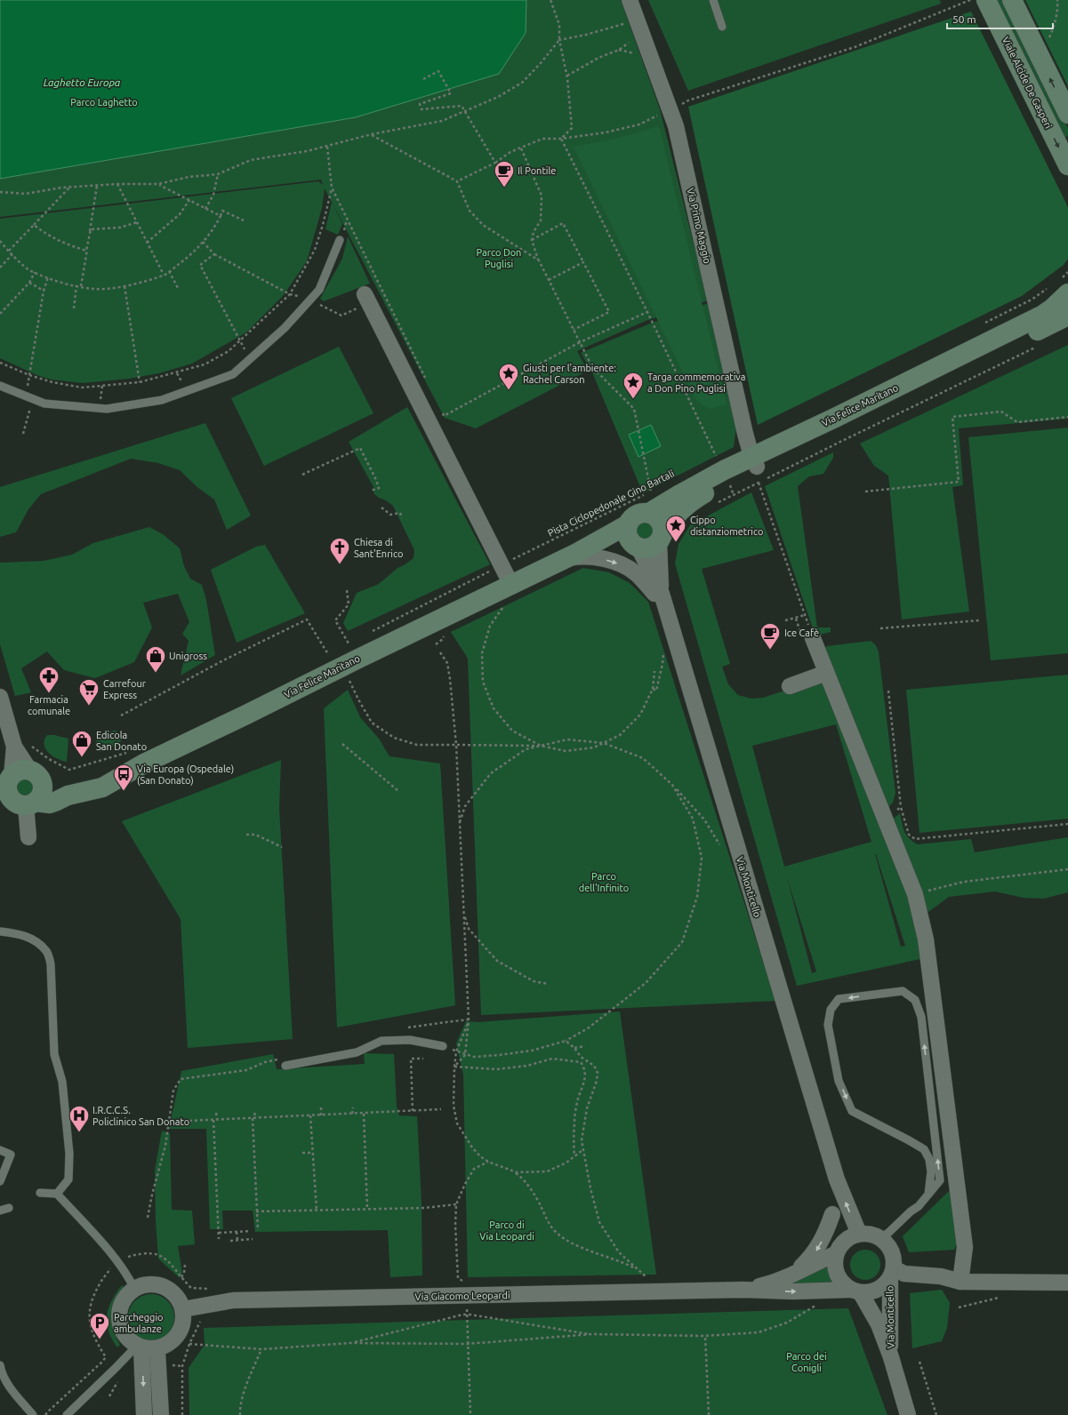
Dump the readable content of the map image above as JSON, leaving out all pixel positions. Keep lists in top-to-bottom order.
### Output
{
  "streets": {
    "street": [
      "Viale Alcide De Gasperi",
      "Via Primo Maggio",
      "Via Felice Maritano",
      "Via Monticello",
      "Via Giacomo Leopardi"
    ],
    "path": ["Pista Ciclopedonale Gino Bartali"]
  },
  "crossings": [
    ["Via Primo Maggio", "Via Felice Maritano"],
    ["Via Felice Maritano", "Via Monticello"],
    ["Via Monticello", "Via Giacomo Leopardi"]
  ],
  "water": ["Laghetto Europa"],
  "parks": [
    "Parco Laghetto",
    "Parco Don Puglisi",
    "Parco dell'Infinito",
    "Parco di Via Leopardi",
    "Parco dei Conigli"
  ],
  "places": {
    "cafe": ["Il Pontile", "Ice Cafè"],
    "place": ["Giusti per l'ambiente: Rachel Carson", "Targa commemorativa a Don Pino Puglisi", "Cippo distanziometrico"],
    "church": ["Chiesa di Sant'Enrico"],
    "shop": ["Unigross", "Edicola San Donato"],
    "pharmacy": ["Farmacia comunale"],
    "supermarket": ["Carrefour Express"],
    "bus stop": ["Via Europa (Ospedale) (San Donato)"],
    "hospital": ["I.R.C.C.S. Policlinico San Donato"],
    "parking": ["Parcheggio ambulanze"]
  },
  "scale_bar": "50 m"
}
